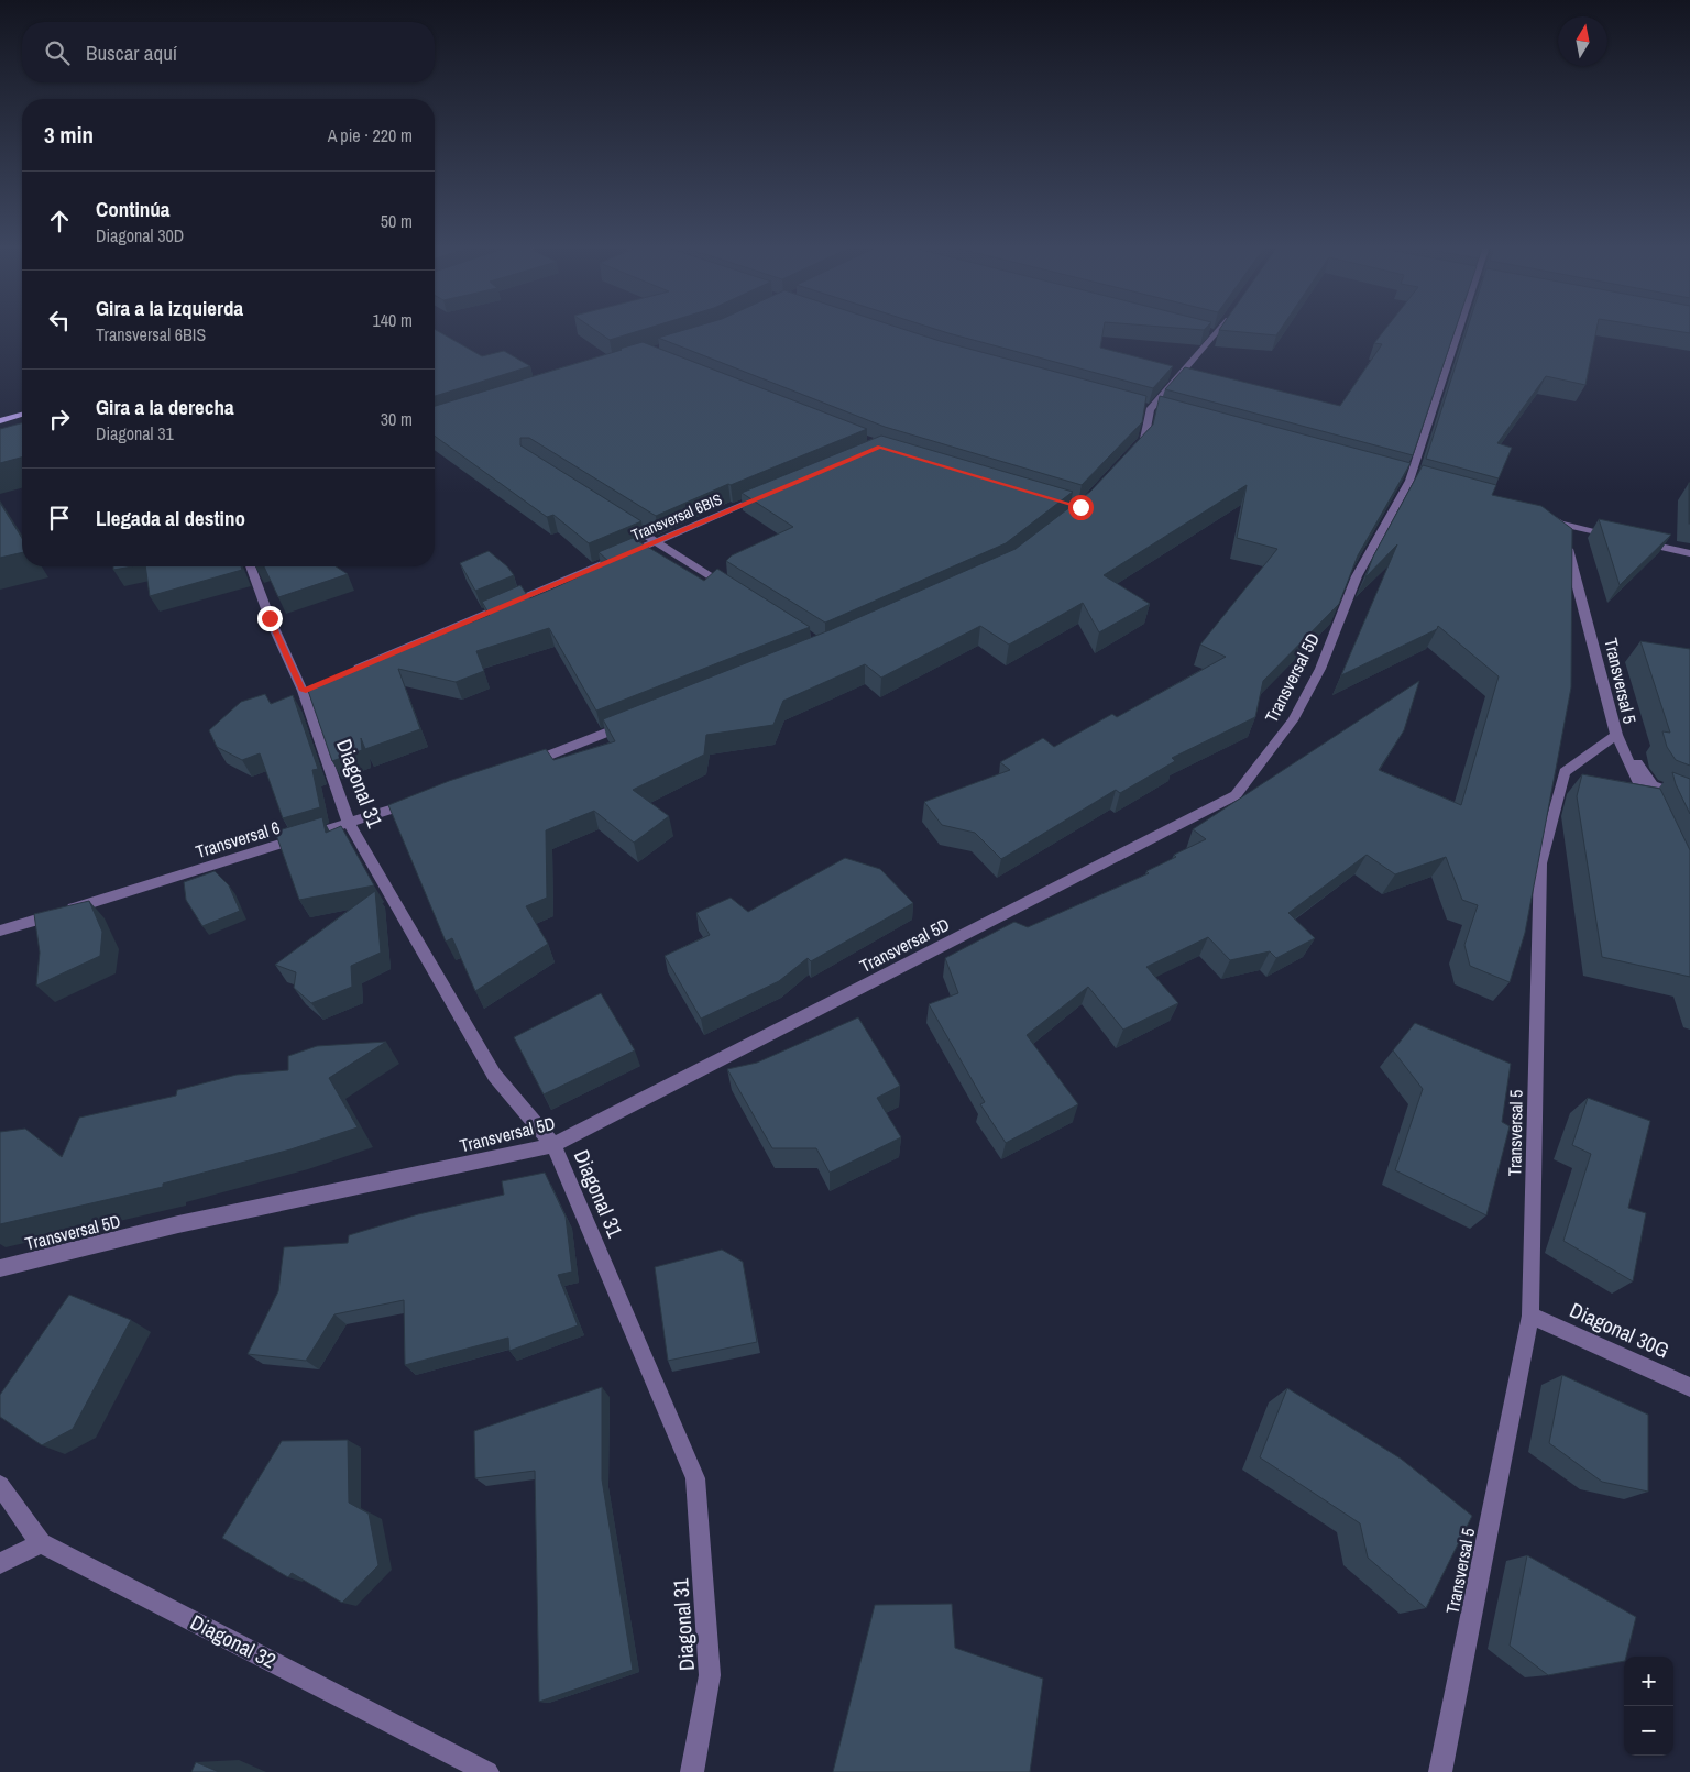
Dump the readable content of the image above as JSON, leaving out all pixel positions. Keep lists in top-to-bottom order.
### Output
{
  "streets": {
    "street": [
      "Transversal 6BIS",
      "Transversal 5D",
      "Transversal 5",
      "Diagonal 31",
      "Transversal 6",
      "Diagonal 30G",
      "Diagonal 32"
    ]
  },
  "crossings": [
    ["Transversal 5D", "Diagonal 31"],
    ["Transversal 5", "Diagonal 30G"],
    ["Diagonal 31", "Transversal 6"]
  ],
  "north": "top",
  "page": {
    "search": "Buscar aquí",
    "heading": ["3 min", "A pie · 220 m"],
    "list": [
      ["Continúa", "Diagonal 30D", "50 m"],
      ["Gira a la izquierda", "Transversal 6BIS", "140 m"],
      ["Gira a la derecha", "Diagonal 31", "30 m"],
      "Llegada al destino"
    ],
    "map_buttons": ["+", "−"]
  }
}
